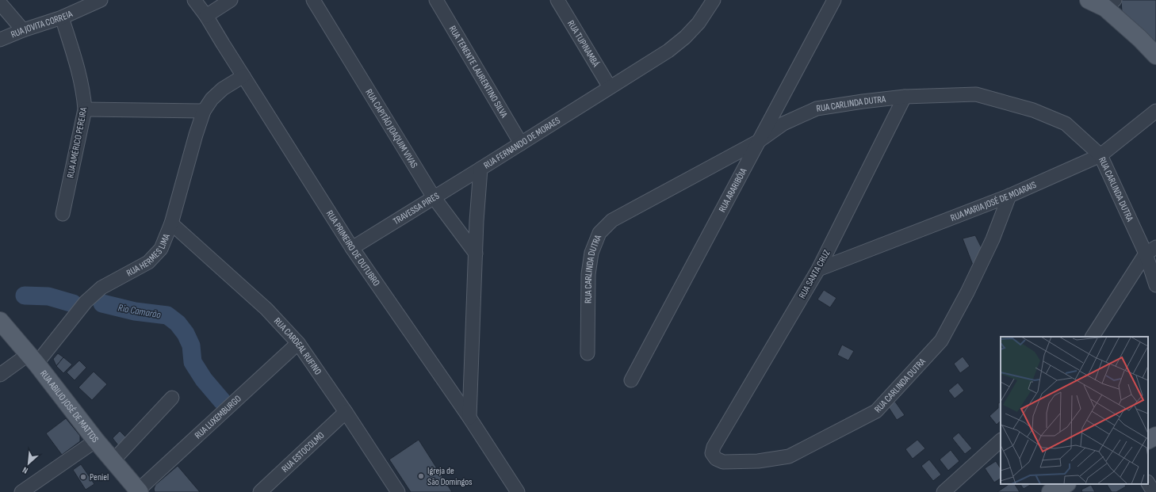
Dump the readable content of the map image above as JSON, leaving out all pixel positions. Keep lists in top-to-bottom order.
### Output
{
  "streets": {
    "main road": ["RUA ABILIO JOSÉ DE MATTOS"],
    "street": [
      "RUA JOVITA CORREIA",
      "RUA TUPINAMBÁ",
      "RUA TENENTE LAURENTINO SILVA",
      "RUA CARLINDA DUTRA",
      "RUA CAPITÃO JOAQUIM VIVAS",
      "RUA AMÉRICO PEREIRA",
      "RUA FERNANDO DE MORAES",
      "RUA ARARIBÓIA",
      "RUA MARIA JOSÉ DE MOARAIS",
      "TRAVESSA PIRES",
      "RUA PRIMEIRO DE OUTUBRO",
      "RUA HERMES LIMA",
      "RUA SANTA CRUZ",
      "RUA CARDEAL RUFINO",
      "RUA LUXEMBURGO",
      "RUA ESTOCOLMO"
    ]
  },
  "crossings": [
    ["RUA JOVITA CORREIA", "RUA AMÉRICO PEREIRA"],
    ["RUA TUPINAMBÁ", "RUA FERNANDO DE MORAES"],
    ["RUA TENENTE LAURENTINO SILVA", "RUA FERNANDO DE MORAES"],
    ["RUA CARLINDA DUTRA", "RUA ARARIBÓIA"],
    ["RUA CARLINDA DUTRA", "RUA MARIA JOSÉ DE MOARAIS"],
    ["RUA CARLINDA DUTRA", "RUA SANTA CRUZ"],
    ["RUA CAPITÃO JOAQUIM VIVAS", "RUA FERNANDO DE MORAES"],
    ["RUA CAPITÃO JOAQUIM VIVAS", "TRAVESSA PIRES"],
    ["RUA FERNANDO DE MORAES", "TRAVESSA PIRES"],
    ["RUA FERNANDO DE MORAES", "RUA PRIMEIRO DE OUTUBRO"],
    ["RUA MARIA JOSÉ DE MOARAIS", "RUA SANTA CRUZ"],
    ["TRAVESSA PIRES", "RUA PRIMEIRO DE OUTUBRO"],
    ["RUA PRIMEIRO DE OUTUBRO", "RUA HERMES LIMA"],
    ["RUA HERMES LIMA", "RUA CARDEAL RUFINO"],
    ["RUA HERMES LIMA", "RUA ABILIO JOSÉ DE MATTOS"],
    ["RUA CARDEAL RUFINO", "RUA LUXEMBURGO"],
    ["RUA CARDEAL RUFINO", "RUA ESTOCOLMO"],
    ["RUA ABILIO JOSÉ DE MATTOS", "RUA LUXEMBURGO"]
  ],
  "water": ["Rio Camarão"],
  "places": ["Igreja de São Domingos", "Peniel"],
  "north": "bottom left"
}
